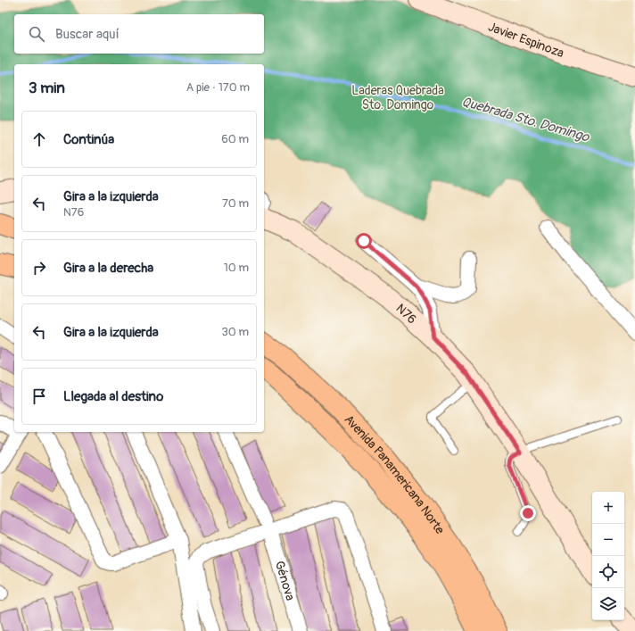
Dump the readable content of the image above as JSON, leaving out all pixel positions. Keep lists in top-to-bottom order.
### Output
{
  "streets": {
    "main road": ["Avenida Panamericana Norte"],
    "street": ["Javier Espinoza", "N76", "Génova"]
  },
  "water": ["Quebrada Sto. Domingo"],
  "parks": ["Laderas Quebrada Sto. Domingo"],
  "page": {
    "search": "Buscar aquí",
    "heading": ["3 min", "A pie · 170 m"],
    "list": [
      ["Continúa", "60 m"],
      ["Gira a la izquierda", "N76", "70 m"],
      ["Gira a la derecha", "10 m"],
      ["Gira a la izquierda", "30 m"],
      "Llegada al destino"
    ],
    "map_buttons": ["+", "−"]
  }
}
